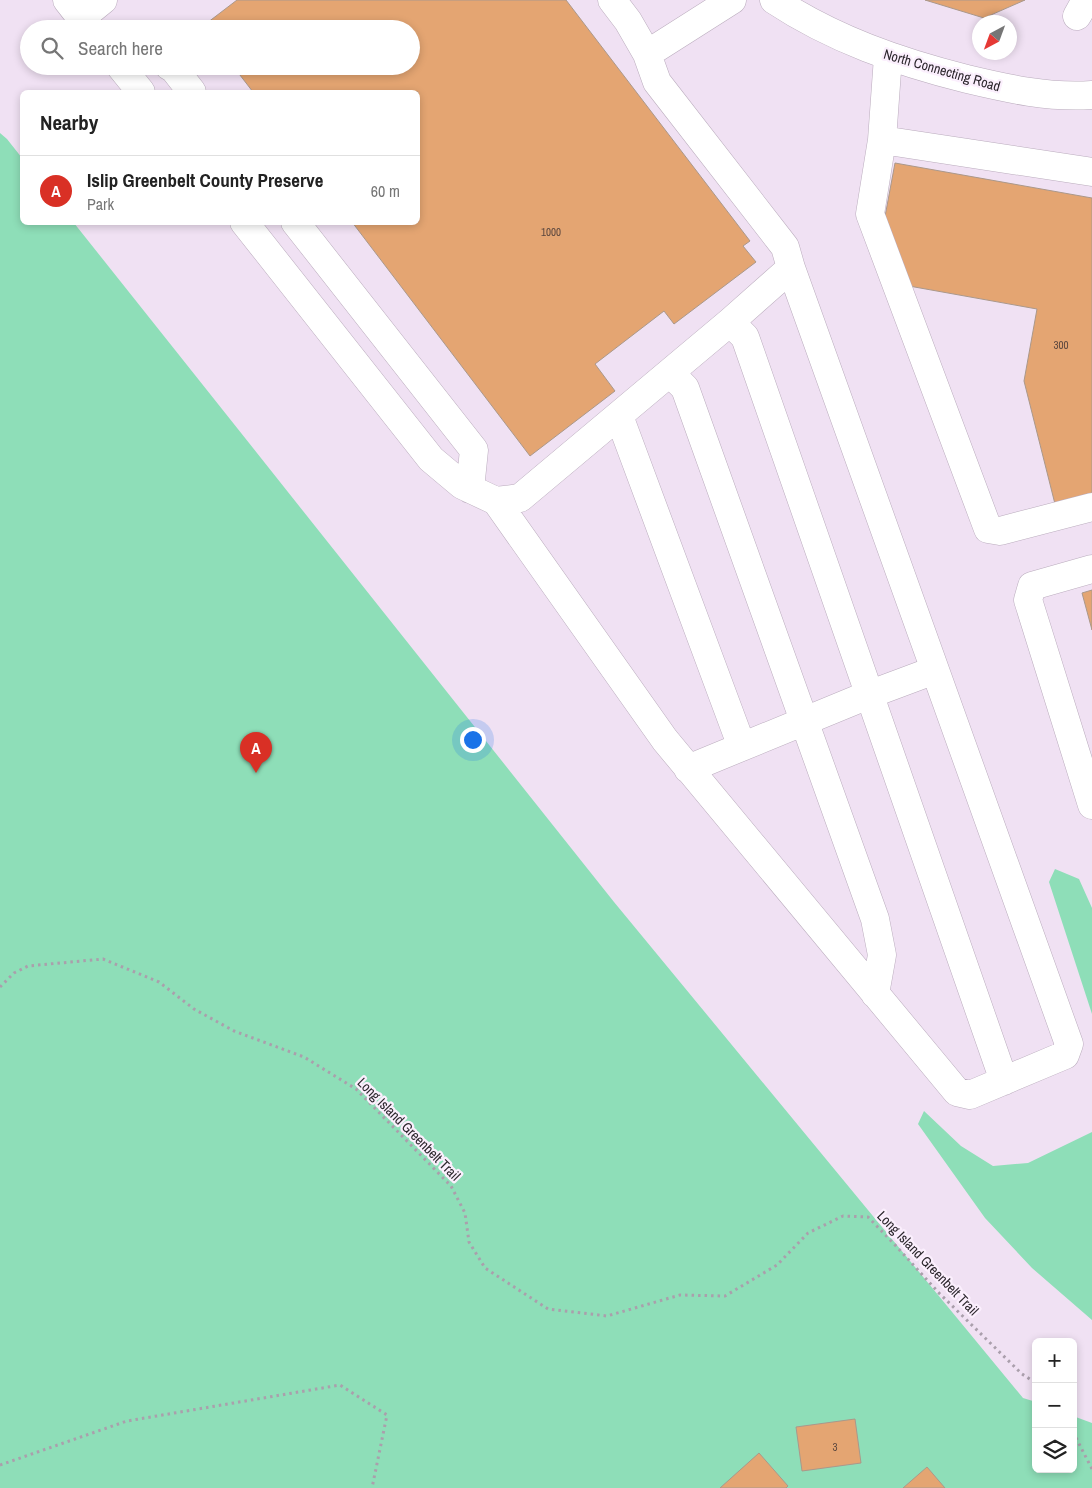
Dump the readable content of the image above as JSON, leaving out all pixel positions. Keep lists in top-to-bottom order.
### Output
{
  "streets": {
    "street": ["North Connecting Road"],
    "path": ["Long Island Greenbelt Trail"]
  },
  "house_numbers": ["1000", "300", "3"],
  "north": "bottom left",
  "page": {
    "search": "Search here",
    "heading": "Nearby",
    "list": [
      {
        "mark": "A",
        "name": "Islip Greenbelt County Preserve",
        "note": "Park",
        "value": "60 m"
      }
    ],
    "pins": "A",
    "map_buttons": ["+", "−"]
  }
}
